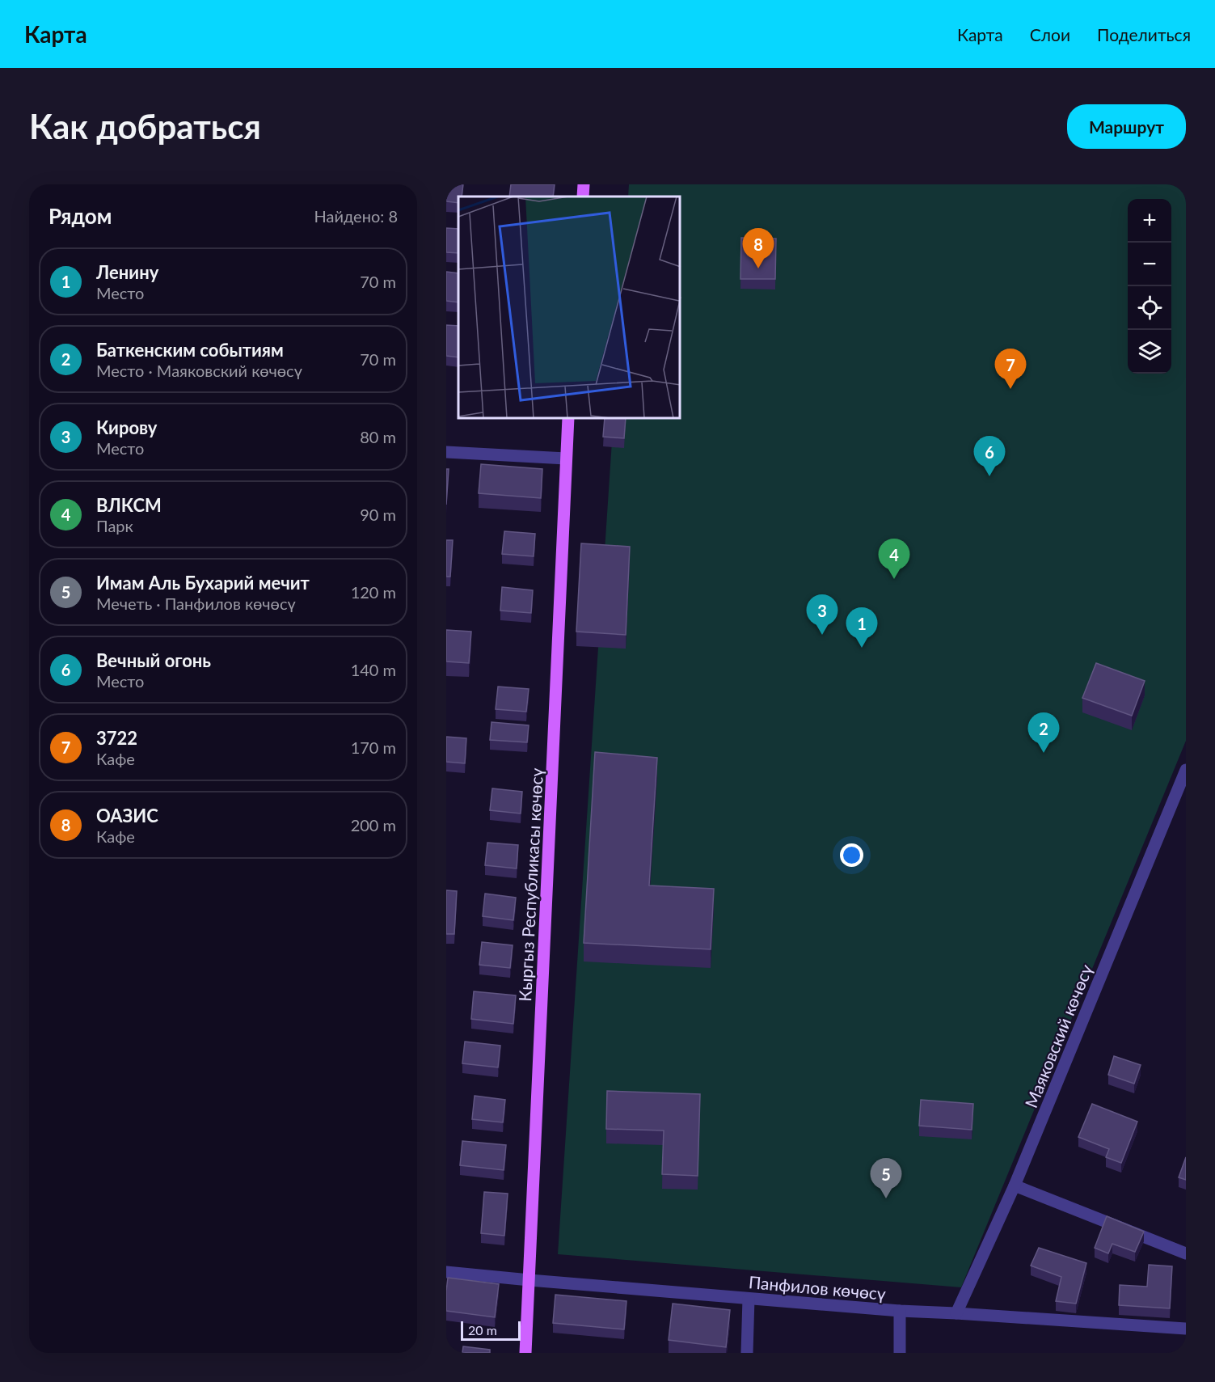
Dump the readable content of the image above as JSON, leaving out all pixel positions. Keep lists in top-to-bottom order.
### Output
{
  "streets": {
    "main road": ["Кыргыз Республикасы көчөсү"],
    "street": ["Маяковский көчөсү", "Панфилов көчөсү"]
  },
  "crossings": [
    ["Кыргыз Республикасы көчөсү", "Панфилов көчөсү"],
    ["Маяковский көчөсү", "Панфилов көчөсү"]
  ],
  "scale_bar": "20 m",
  "page": {
    "header": "Карта",
    "nav": ["Карта", "Слои", "Поделиться"],
    "buttons": "Маршрут",
    "title": "Как добраться",
    "heading": ["Рядом", "Найдено: 8"],
    "map_buttons": ["+", "−"],
    "pins": [
      "8",
      "7",
      "6",
      "4",
      "3",
      "1",
      "2",
      "5"
    ],
    "list": [
      {
        "mark": "1",
        "name": "Ленину",
        "note": "Место",
        "value": "70 m"
      },
      {
        "mark": "2",
        "name": "Баткенским событиям",
        "note": "Место · Маяковский көчөсү",
        "value": "70 m"
      },
      {
        "mark": "3",
        "name": "Кирову",
        "note": "Место",
        "value": "80 m"
      },
      {
        "mark": "4",
        "name": "ВЛКСМ",
        "note": "Парк",
        "value": "90 m"
      },
      {
        "mark": "5",
        "name": "Имам Аль Бухарий мечит",
        "note": "Мечеть · Панфилов көчөсү",
        "value": "120 m"
      },
      {
        "mark": "6",
        "name": "Вечный огонь",
        "note": "Место",
        "value": "140 m"
      },
      {
        "mark": "7",
        "name": "3722",
        "note": "Кафе",
        "value": "170 m"
      },
      {
        "mark": "8",
        "name": "ОАЗИС",
        "note": "Кафе",
        "value": "200 m"
      }
    ],
    "scale": "20 m"
  }
}
